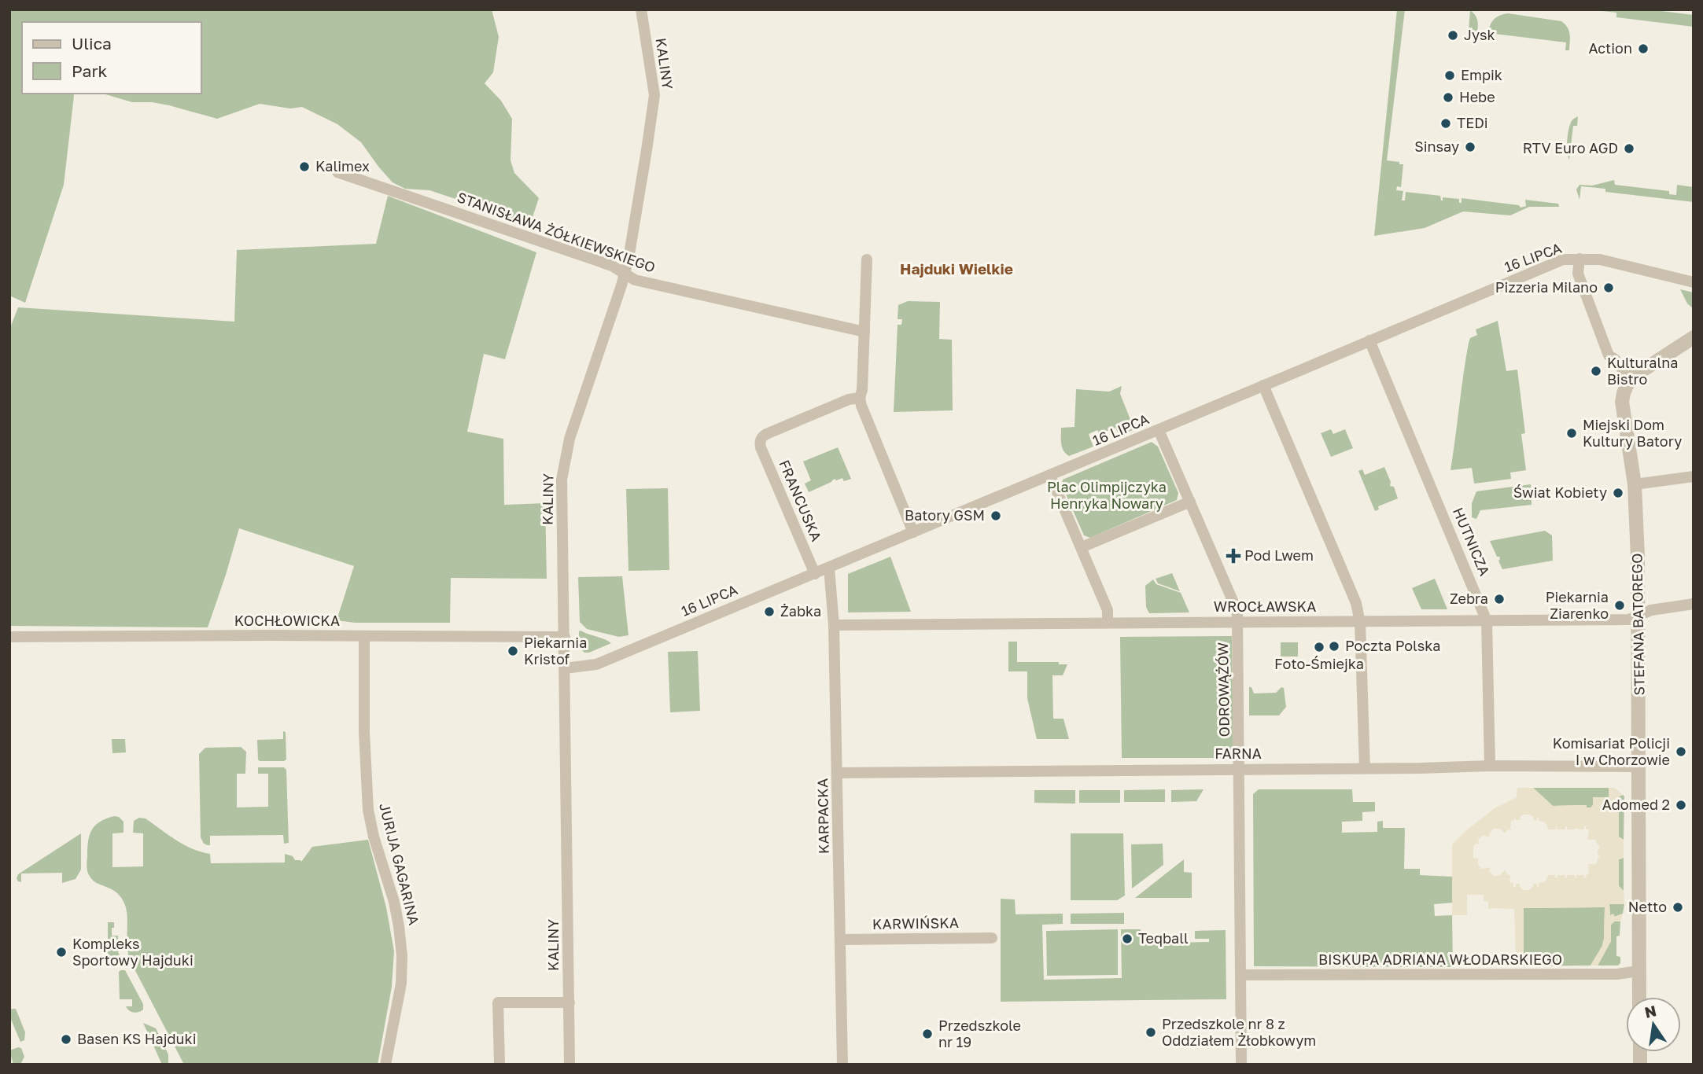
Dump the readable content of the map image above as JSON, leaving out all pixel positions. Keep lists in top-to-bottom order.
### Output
{
  "streets": {
    "street": [
      "KALINY",
      "STANISŁAWA ŻÓŁKIEWSKIEGO",
      "16 LIPCA",
      "FRANCUSKA",
      "HUTNICZA",
      "WROCŁAWSKA",
      "KOCHŁOWICKA",
      "STEFANA BATOREGO",
      "ODROWĄŻÓW",
      "FARNA",
      "KARPACKA",
      "JURIJA GAGARINA",
      "KARWIŃSKA",
      "BISKUPA ADRIANA WŁODARSKIEGO"
    ]
  },
  "crossings": [
    ["KALINY", "STANISŁAWA ŻÓŁKIEWSKIEGO"],
    ["KALINY", "16 LIPCA"],
    ["KALINY", "KOCHŁOWICKA"],
    ["16 LIPCA", "FRANCUSKA"],
    ["16 LIPCA", "HUTNICZA"],
    ["16 LIPCA", "ODROWĄŻÓW"],
    ["16 LIPCA", "KARPACKA"],
    ["HUTNICZA", "WROCŁAWSKA"],
    ["HUTNICZA", "FARNA"],
    ["WROCŁAWSKA", "STEFANA BATOREGO"],
    ["WROCŁAWSKA", "ODROWĄŻÓW"],
    ["WROCŁAWSKA", "KARPACKA"],
    ["KOCHŁOWICKA", "JURIJA GAGARINA"],
    ["STEFANA BATOREGO", "FARNA"],
    ["STEFANA BATOREGO", "BISKUPA ADRIANA WŁODARSKIEGO"],
    ["ODROWĄŻÓW", "FARNA"],
    ["ODROWĄŻÓW", "BISKUPA ADRIANA WŁODARSKIEGO"],
    ["FARNA", "KARPACKA"],
    ["KARPACKA", "KARWIŃSKA"]
  ],
  "districts": ["Hajduki Wielkie"],
  "parks": ["Plac Olimpijczyka Henryka Nowary"],
  "places": {
    "other": [
      "Jysk",
      "Action",
      "Empik",
      "Hebe",
      "TEDi",
      "Sinsay",
      "RTV Euro AGD",
      "Kalimex",
      "Pizzeria Milano",
      "Kulturalna Bistro",
      "Miejski Dom Kultury Batory",
      "Świat Kobiety",
      "Batory GSM",
      "Zebra",
      "Piekarnia Ziarenko",
      "Żabka",
      "Poczta Polska",
      "Foto-Śmiejka",
      "Piekarnia Kristof",
      "Komisariat Policji I w Chorzowie",
      "Adomed 2",
      "Netto",
      "Teqball",
      "Kompleks Sportowy Hajduki",
      "Przedszkole nr 8 z Oddziałem Żłobkowym",
      "Przedszkole nr 19",
      "Basen KS Hajduki"
    ],
    "health": ["Pod Lwem"]
  },
  "legend": ["Ulica", "Park"],
  "north": "top"
}
